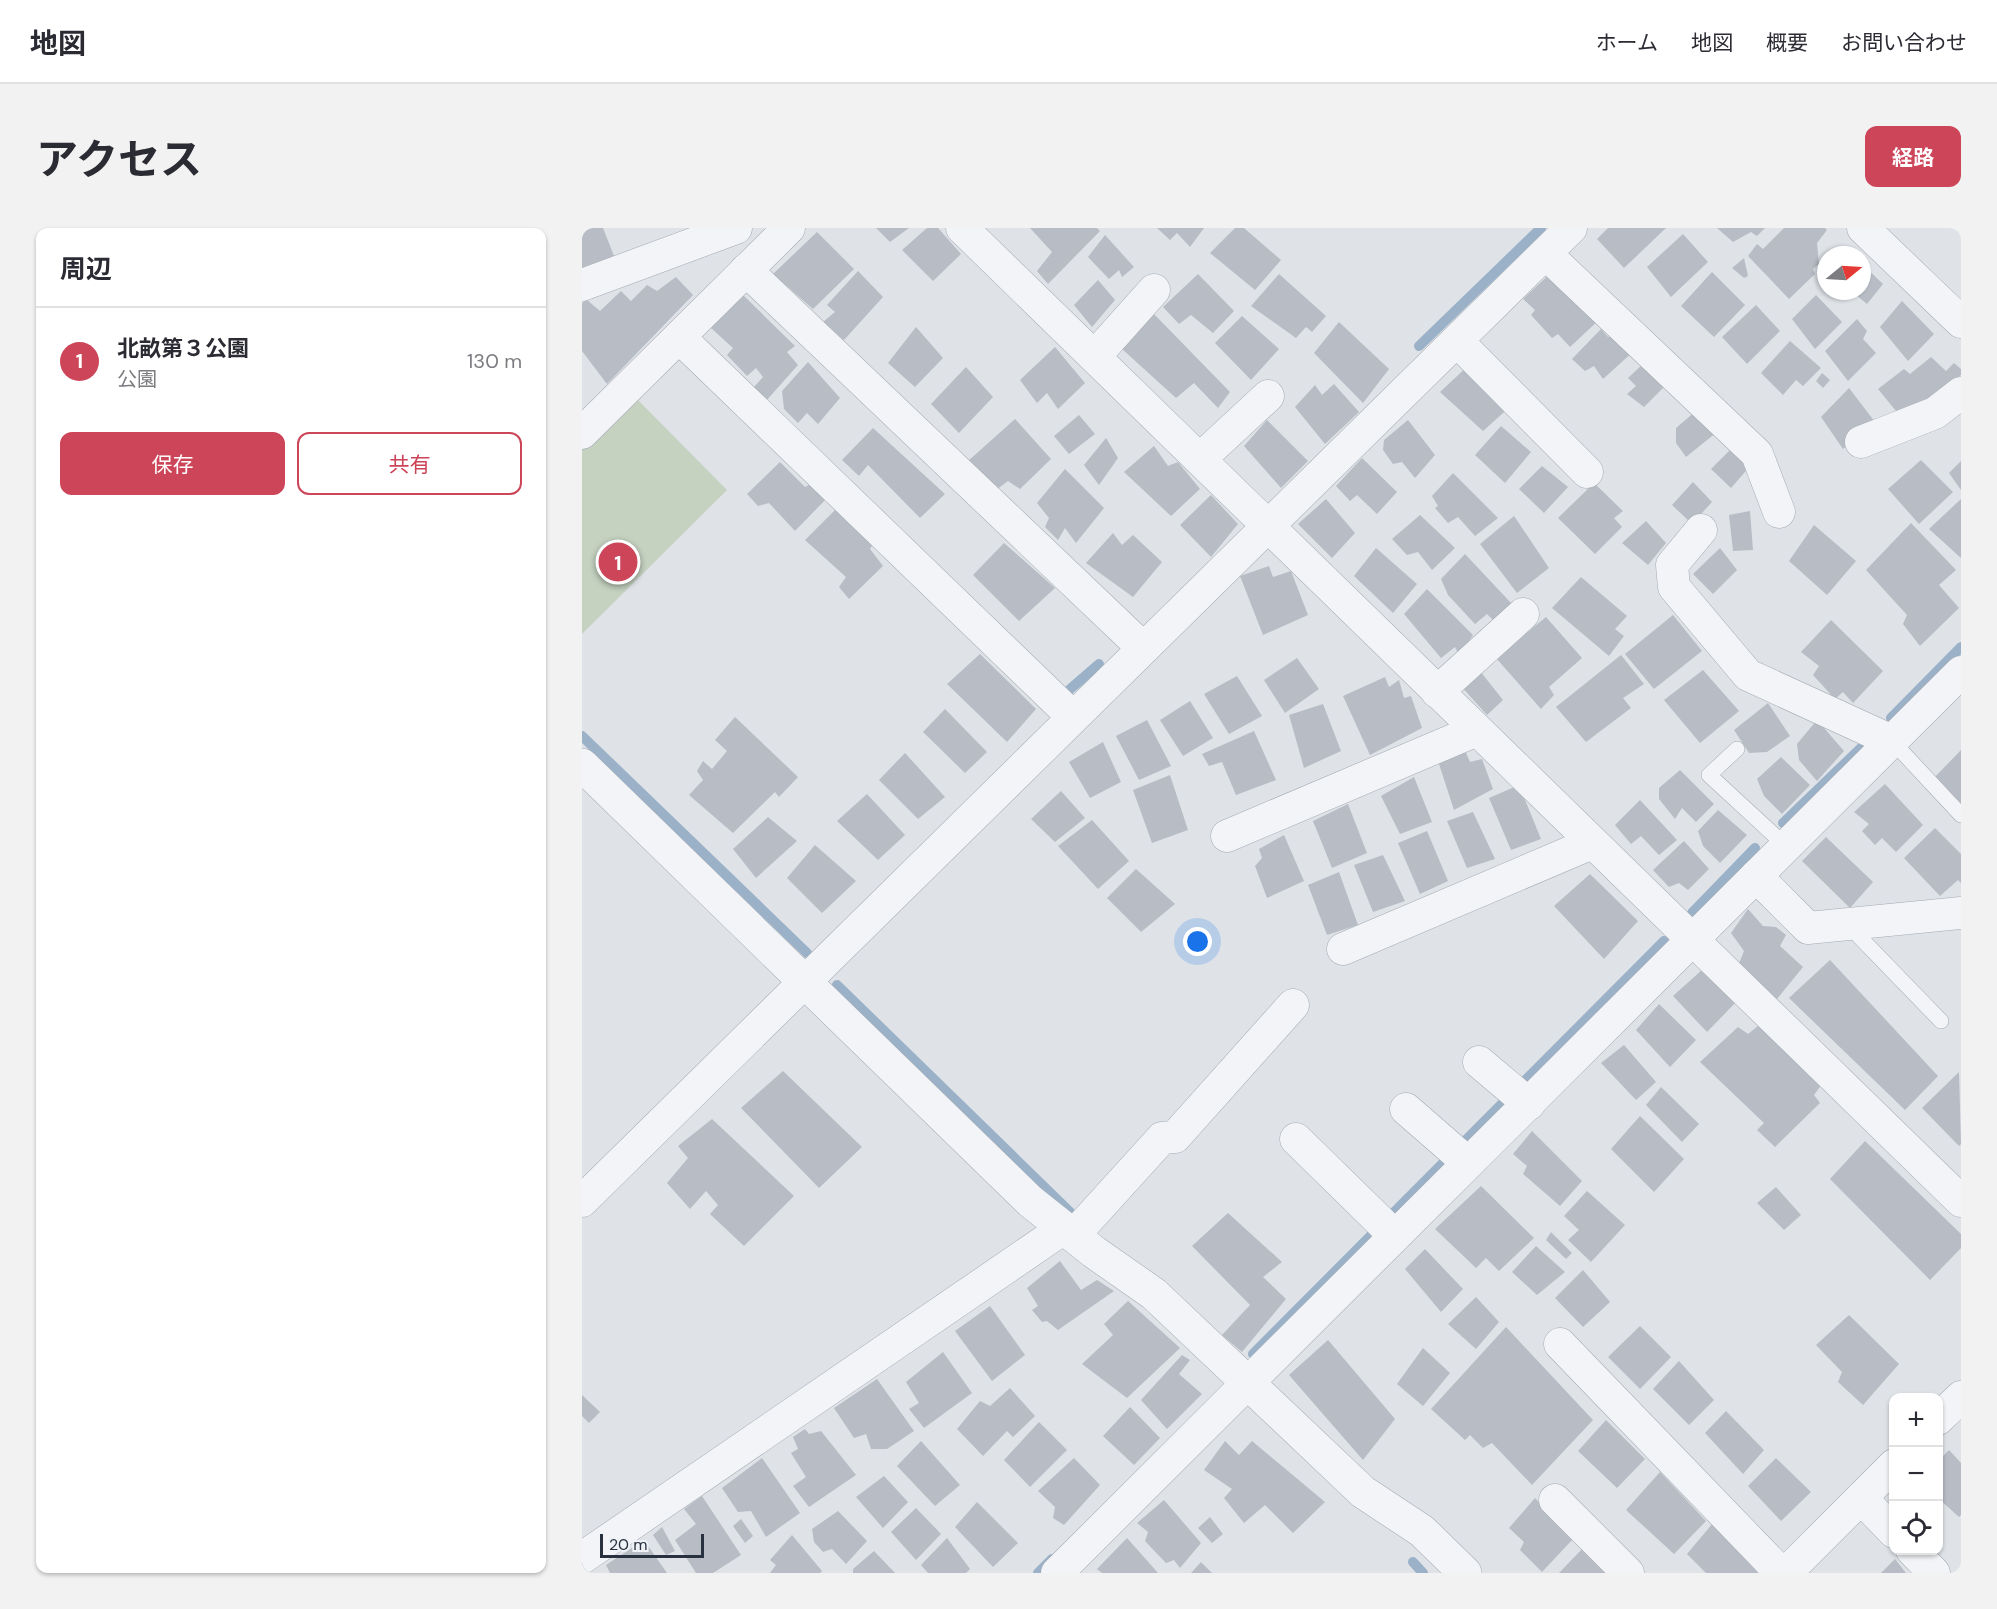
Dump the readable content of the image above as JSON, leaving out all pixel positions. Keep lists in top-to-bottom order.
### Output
{
  "scale_bar": "20 m",
  "north": "right",
  "page": {
    "header": "地図",
    "nav": [
      "ホーム",
      "地図",
      "概要",
      "お問い合わせ"
    ],
    "title": "アクセス",
    "buttons": [
      "経路",
      ["保存", "共有"]
    ],
    "heading": "周辺",
    "list": [
      {
        "mark": "1",
        "name": "北畝第３公園",
        "note": "公園",
        "value": "130 m"
      }
    ],
    "pins": "1",
    "map_buttons": ["+", "−"],
    "scale": "20 m"
  }
}
